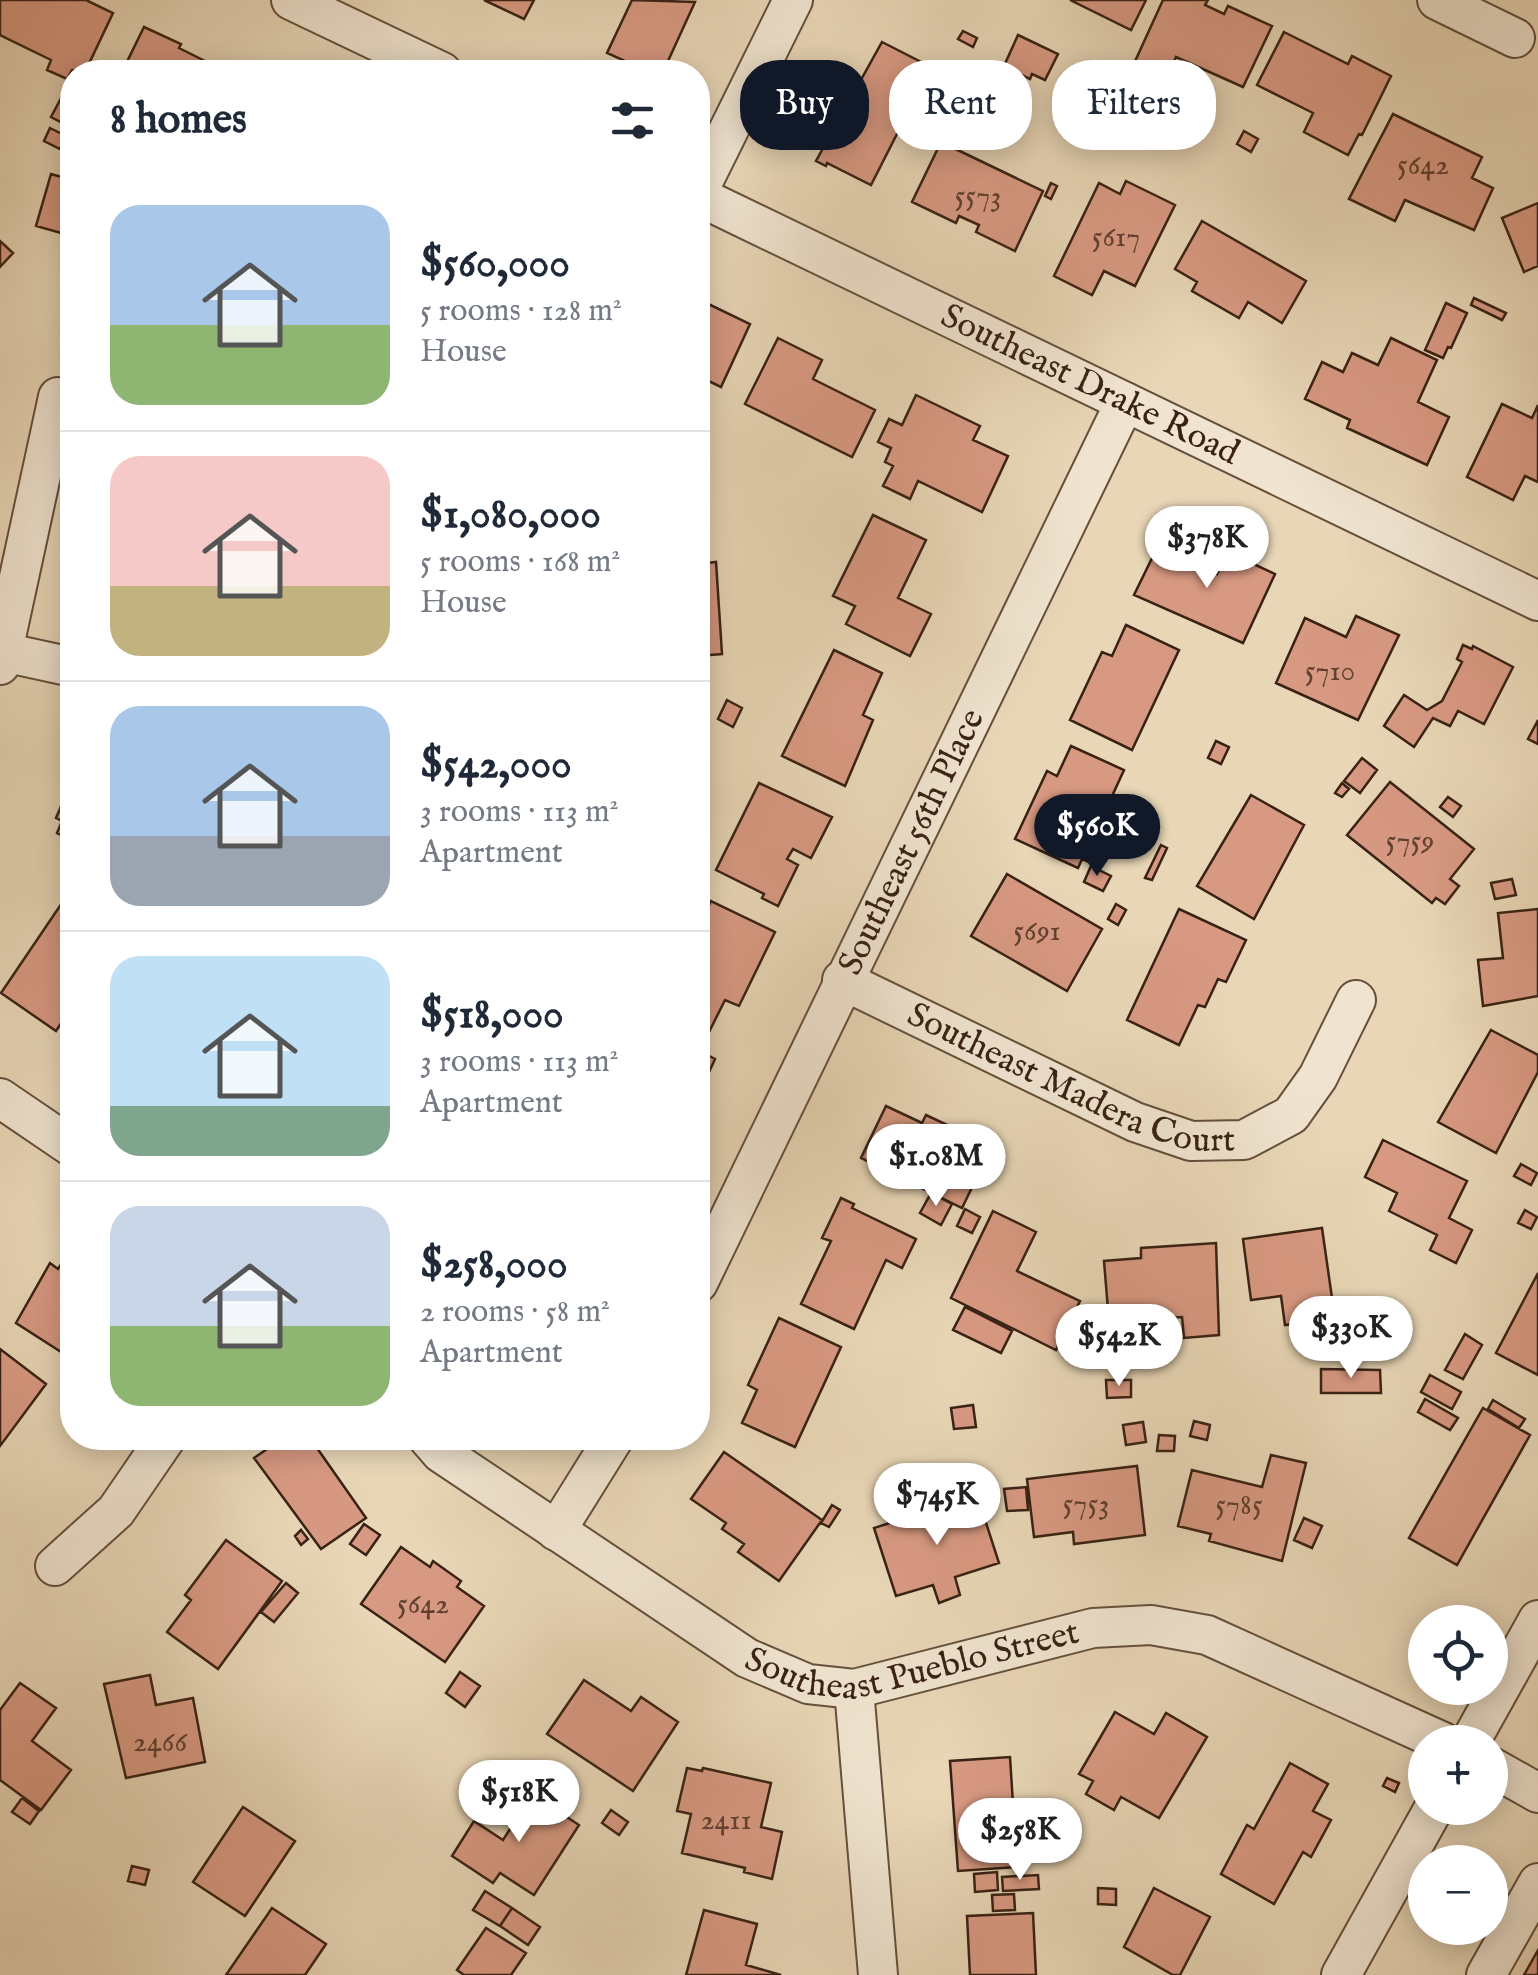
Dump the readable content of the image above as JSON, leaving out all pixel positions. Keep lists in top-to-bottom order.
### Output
{
  "streets": {
    "street": [
      "Southeast Drake Road",
      "Southeast 56th Place",
      "Southeast Madera Court",
      "Southeast Pueblo Street"
    ]
  },
  "crossings": [
    ["Southeast Drake Road", "Southeast 56th Place"],
    ["Southeast 56th Place", "Southeast Madera Court"]
  ],
  "house_numbers": [
    "5642",
    "5573",
    "5617",
    "5710",
    "5759",
    "5691",
    "5753",
    "5785",
    "5642",
    "2466",
    "2411"
  ],
  "page": {
    "chip": ["Buy", "Rent", "Filters"],
    "heading": "8 homes",
    "list": [
      {
        "name": "$560,000",
        "note": "5 rooms · 128 m² · House"
      },
      {
        "name": "$1,080,000",
        "note": "5 rooms · 168 m² · House"
      },
      {
        "name": "$542,000",
        "note": "3 rooms · 113 m² · Apartment"
      },
      {
        "name": "$518,000",
        "note": "3 rooms · 113 m² · Apartment"
      },
      {
        "name": "$258,000",
        "note": "2 rooms · 58 m² · Apartment"
      }
    ],
    "price": [
      "$378K",
      "$560K",
      "$1.08M",
      "$330K",
      "$542K",
      "$745K",
      "$518K",
      "$258K"
    ],
    "map_buttons": ["+", "−"]
  }
}
